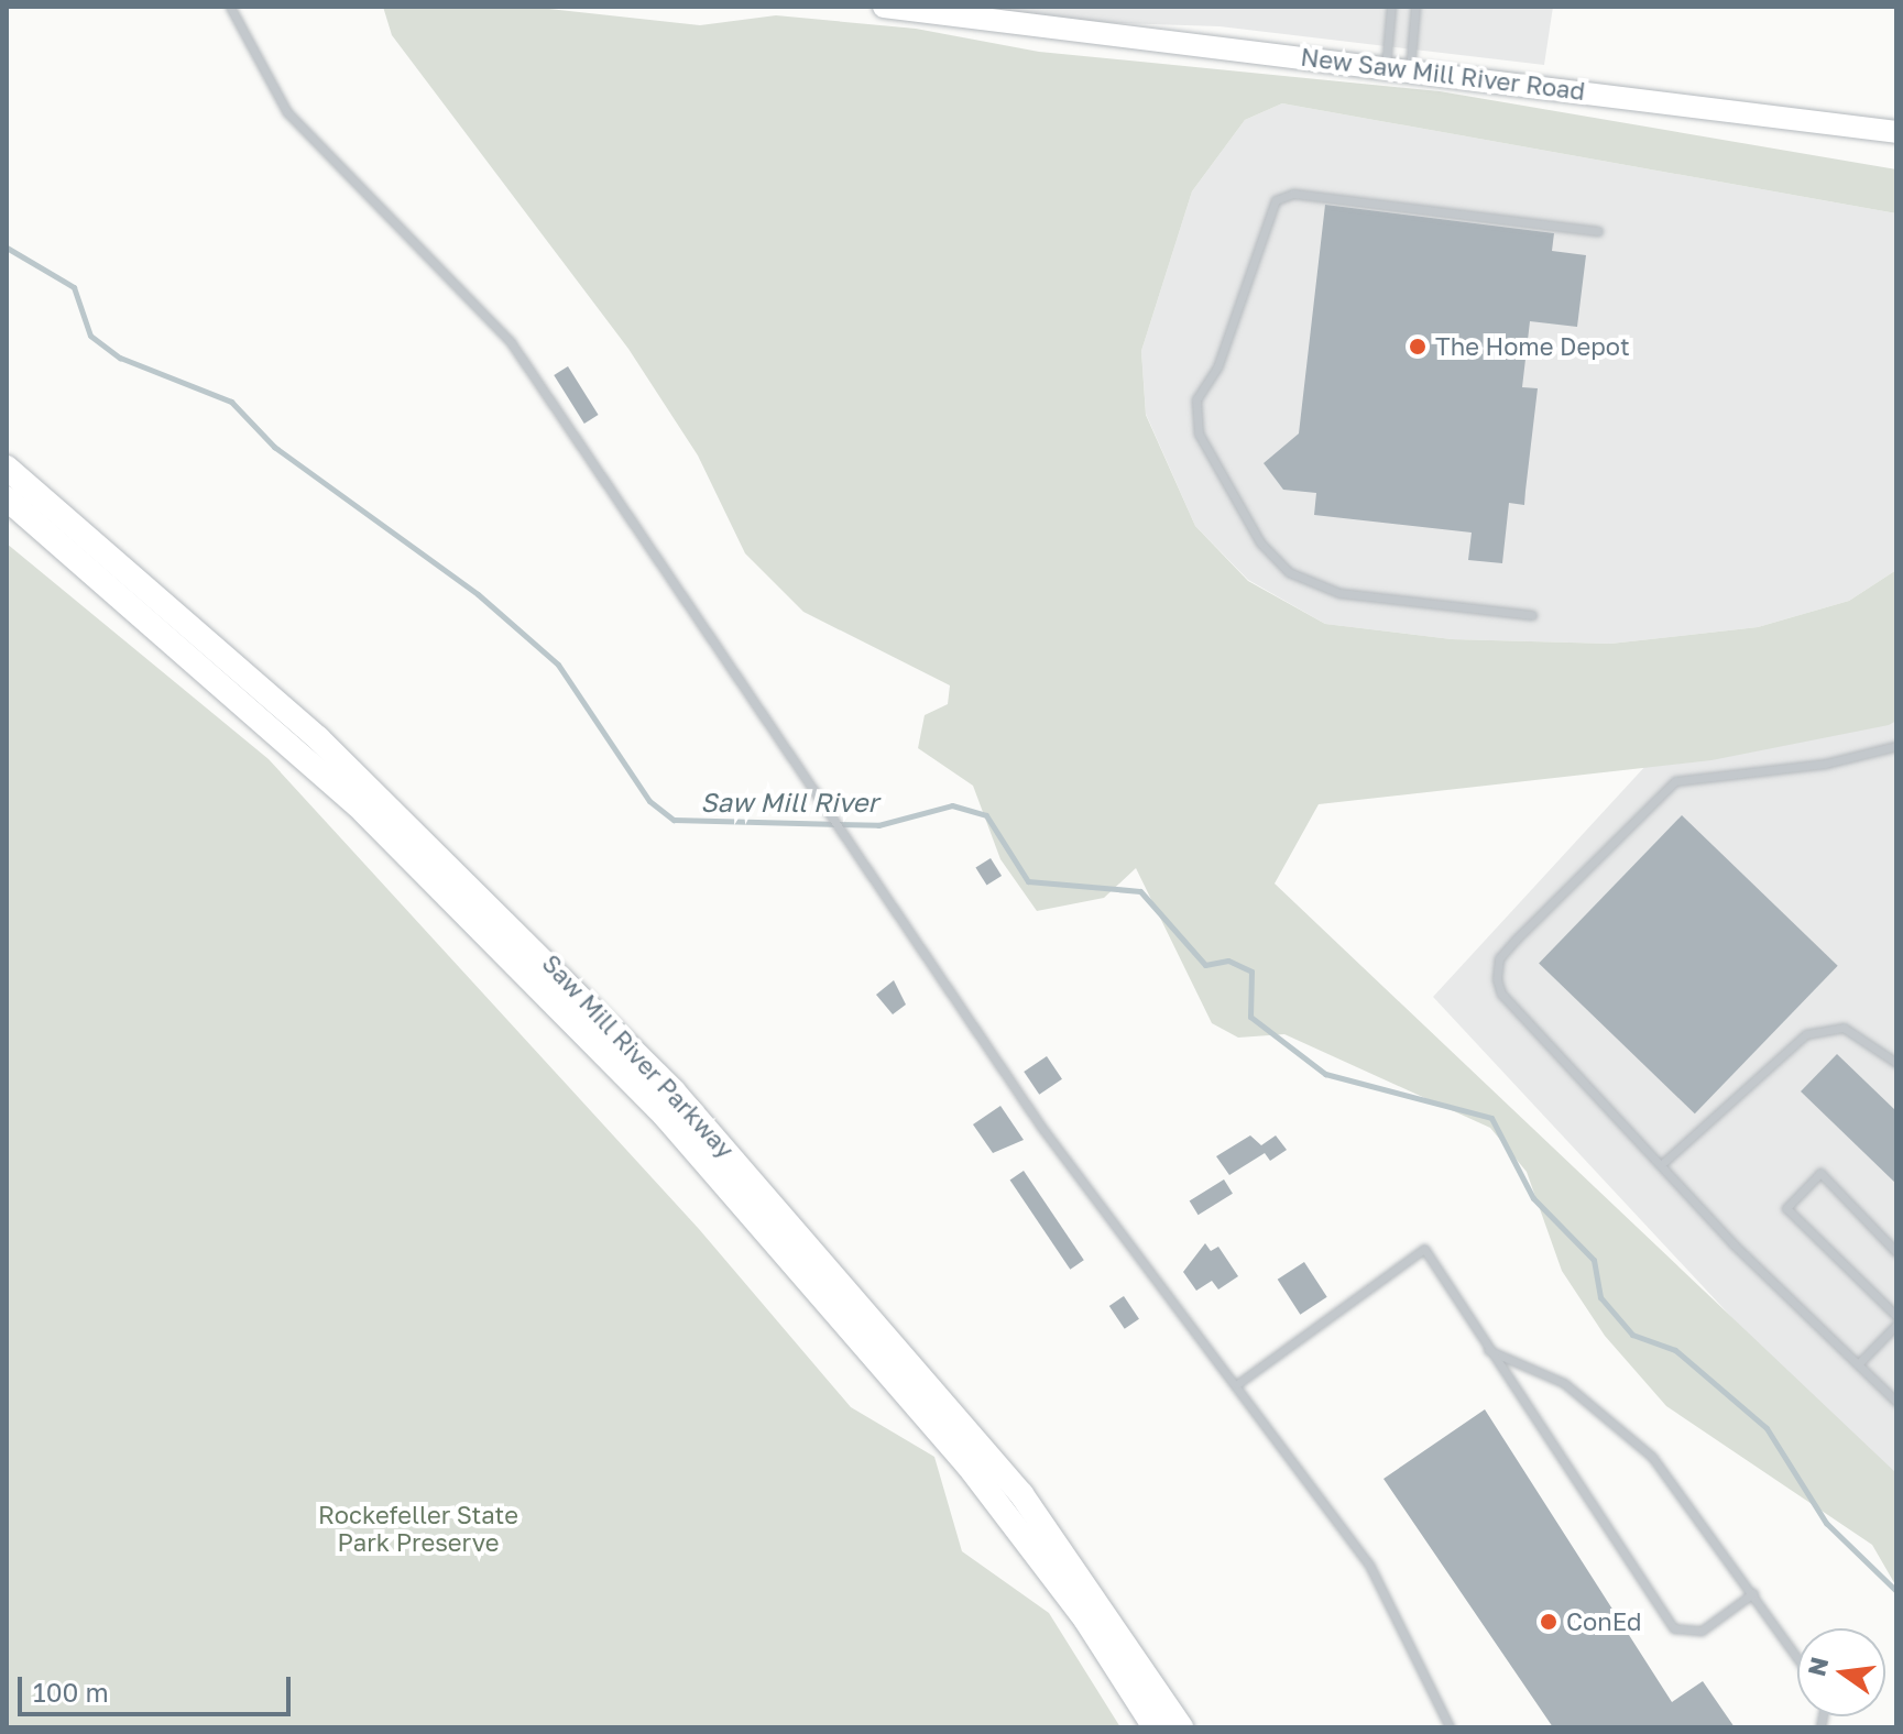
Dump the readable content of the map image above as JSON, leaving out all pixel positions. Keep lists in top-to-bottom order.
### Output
{
  "streets": {
    "highway": ["Saw Mill River Parkway"],
    "main road": ["New Saw Mill River Road"]
  },
  "water": ["Saw Mill River"],
  "parks": ["Rockefeller State Park Preserve"],
  "places": ["The Home Depot", "ConEd"],
  "scale_bar": "100 m",
  "north": "left"
}
